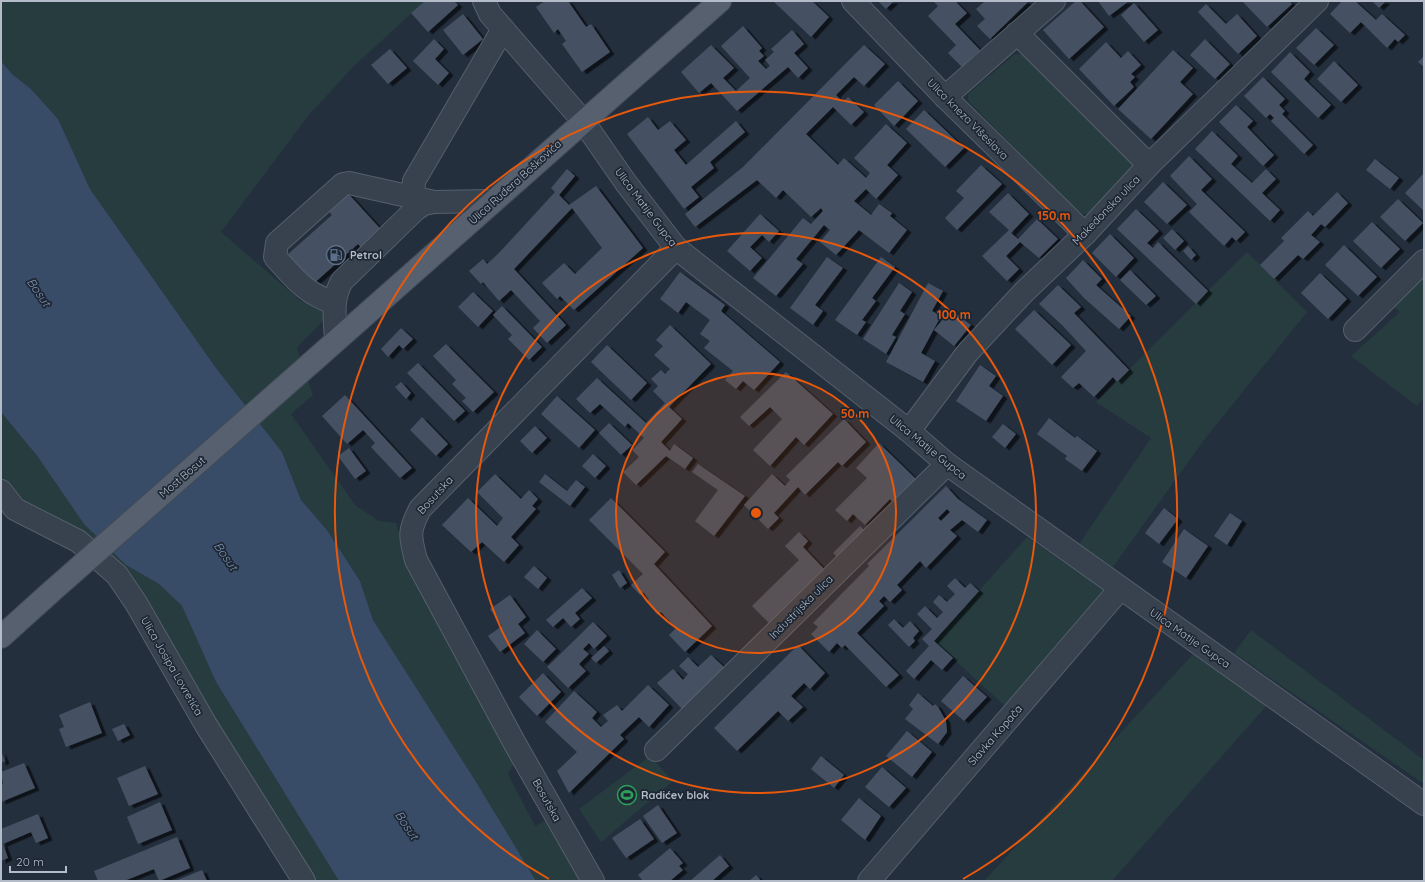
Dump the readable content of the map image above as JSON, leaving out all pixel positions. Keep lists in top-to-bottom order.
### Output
{
  "streets": {
    "main road": ["Ulica Ruđera Boškovića", "Most Bosut"],
    "street": [
      "Ulica kneza Višeslava",
      "Ulica Matije Gupca",
      "Makedonska ulica",
      "Bosutska",
      "Industrijska ulica",
      "Ulica Josipa Lovretića",
      "Slavka Kopača"
    ]
  },
  "crossings": [
    ["Ulica kneza Višeslava", "Makedonska ulica"],
    ["Ulica Ruđera Boškovića", "Ulica Matije Gupca"],
    ["Ulica Ruđera Boškovića", "Most Bosut"],
    ["Ulica Matije Gupca", "Makedonska ulica"],
    ["Ulica Matije Gupca", "Bosutska"],
    ["Ulica Matije Gupca", "Industrijska ulica"],
    ["Ulica Matije Gupca", "Slavka Kopača"]
  ],
  "water": ["Bosut"],
  "places": {
    "fuel station": ["Petrol"],
    "sports": ["Radićev blok"]
  },
  "scale_bar": "20 m",
  "rings": ["150 m", "100 m", "50 m"]
}
